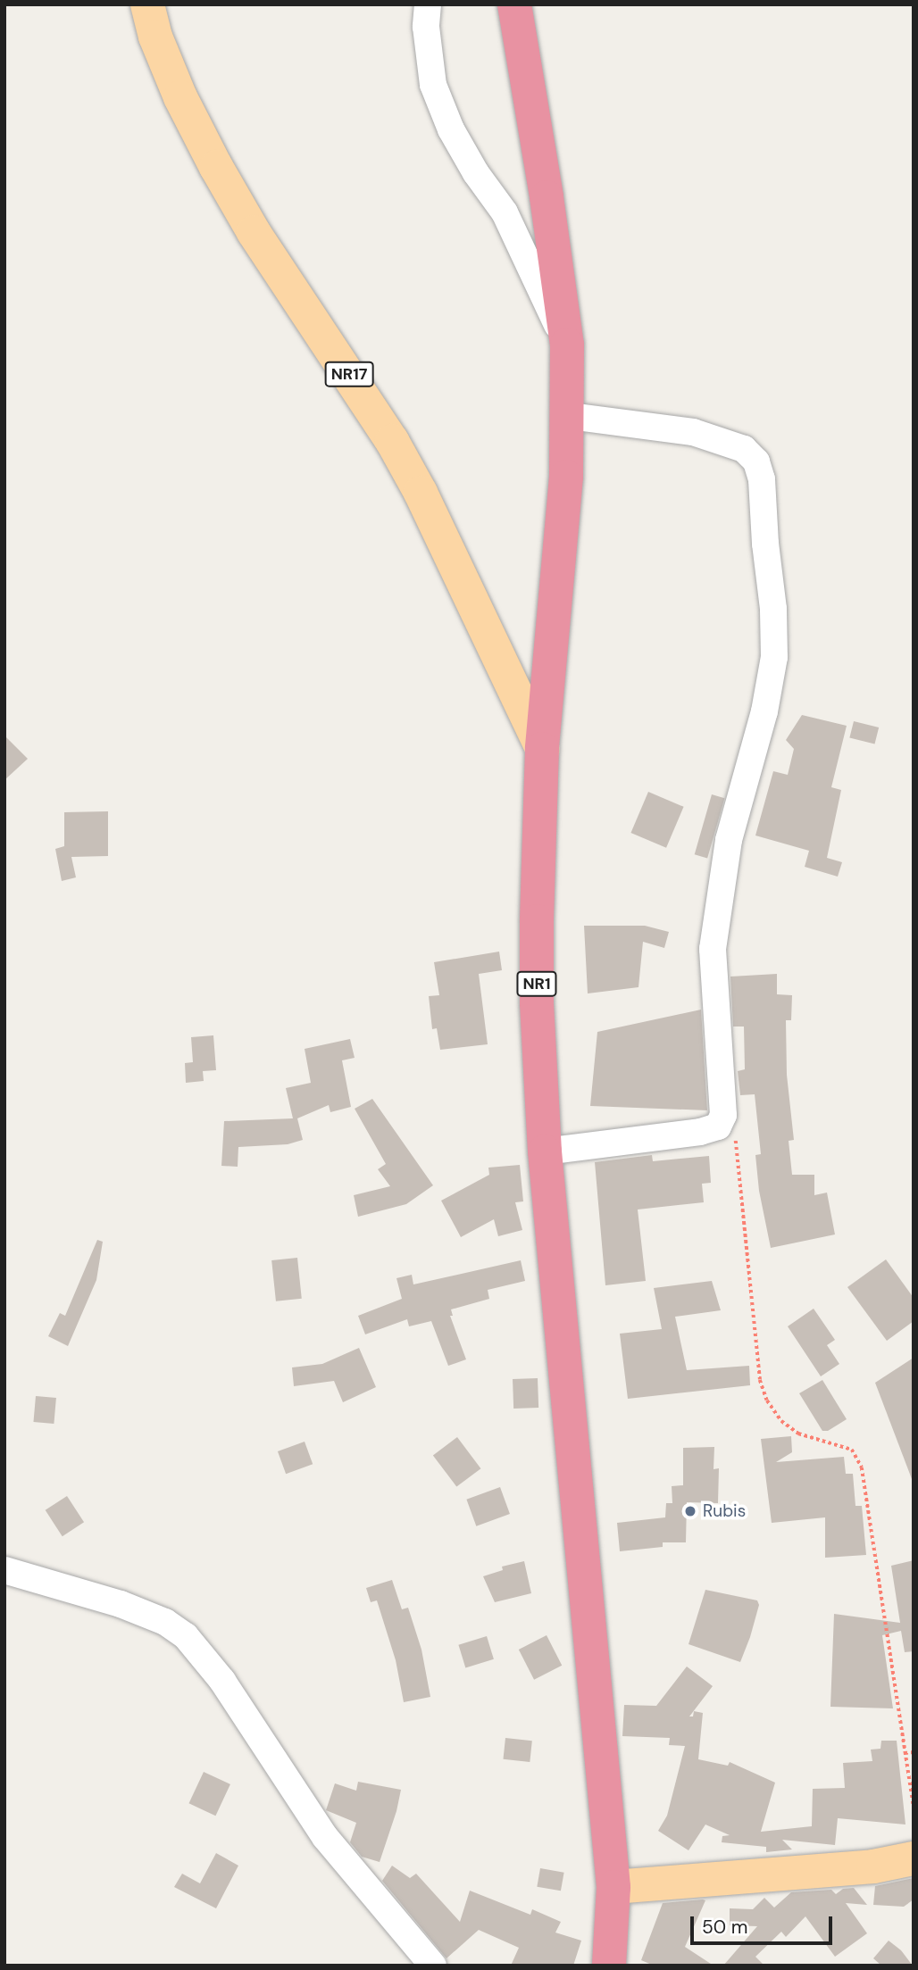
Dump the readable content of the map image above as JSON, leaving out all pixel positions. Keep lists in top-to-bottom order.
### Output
{
  "streets": {
    "highway": ["NR1"],
    "main road": ["NR17"]
  },
  "crossings": [
    ["NR17", "NR1"]
  ],
  "places": ["Rubis"],
  "scale_bar": "50 m"
}
